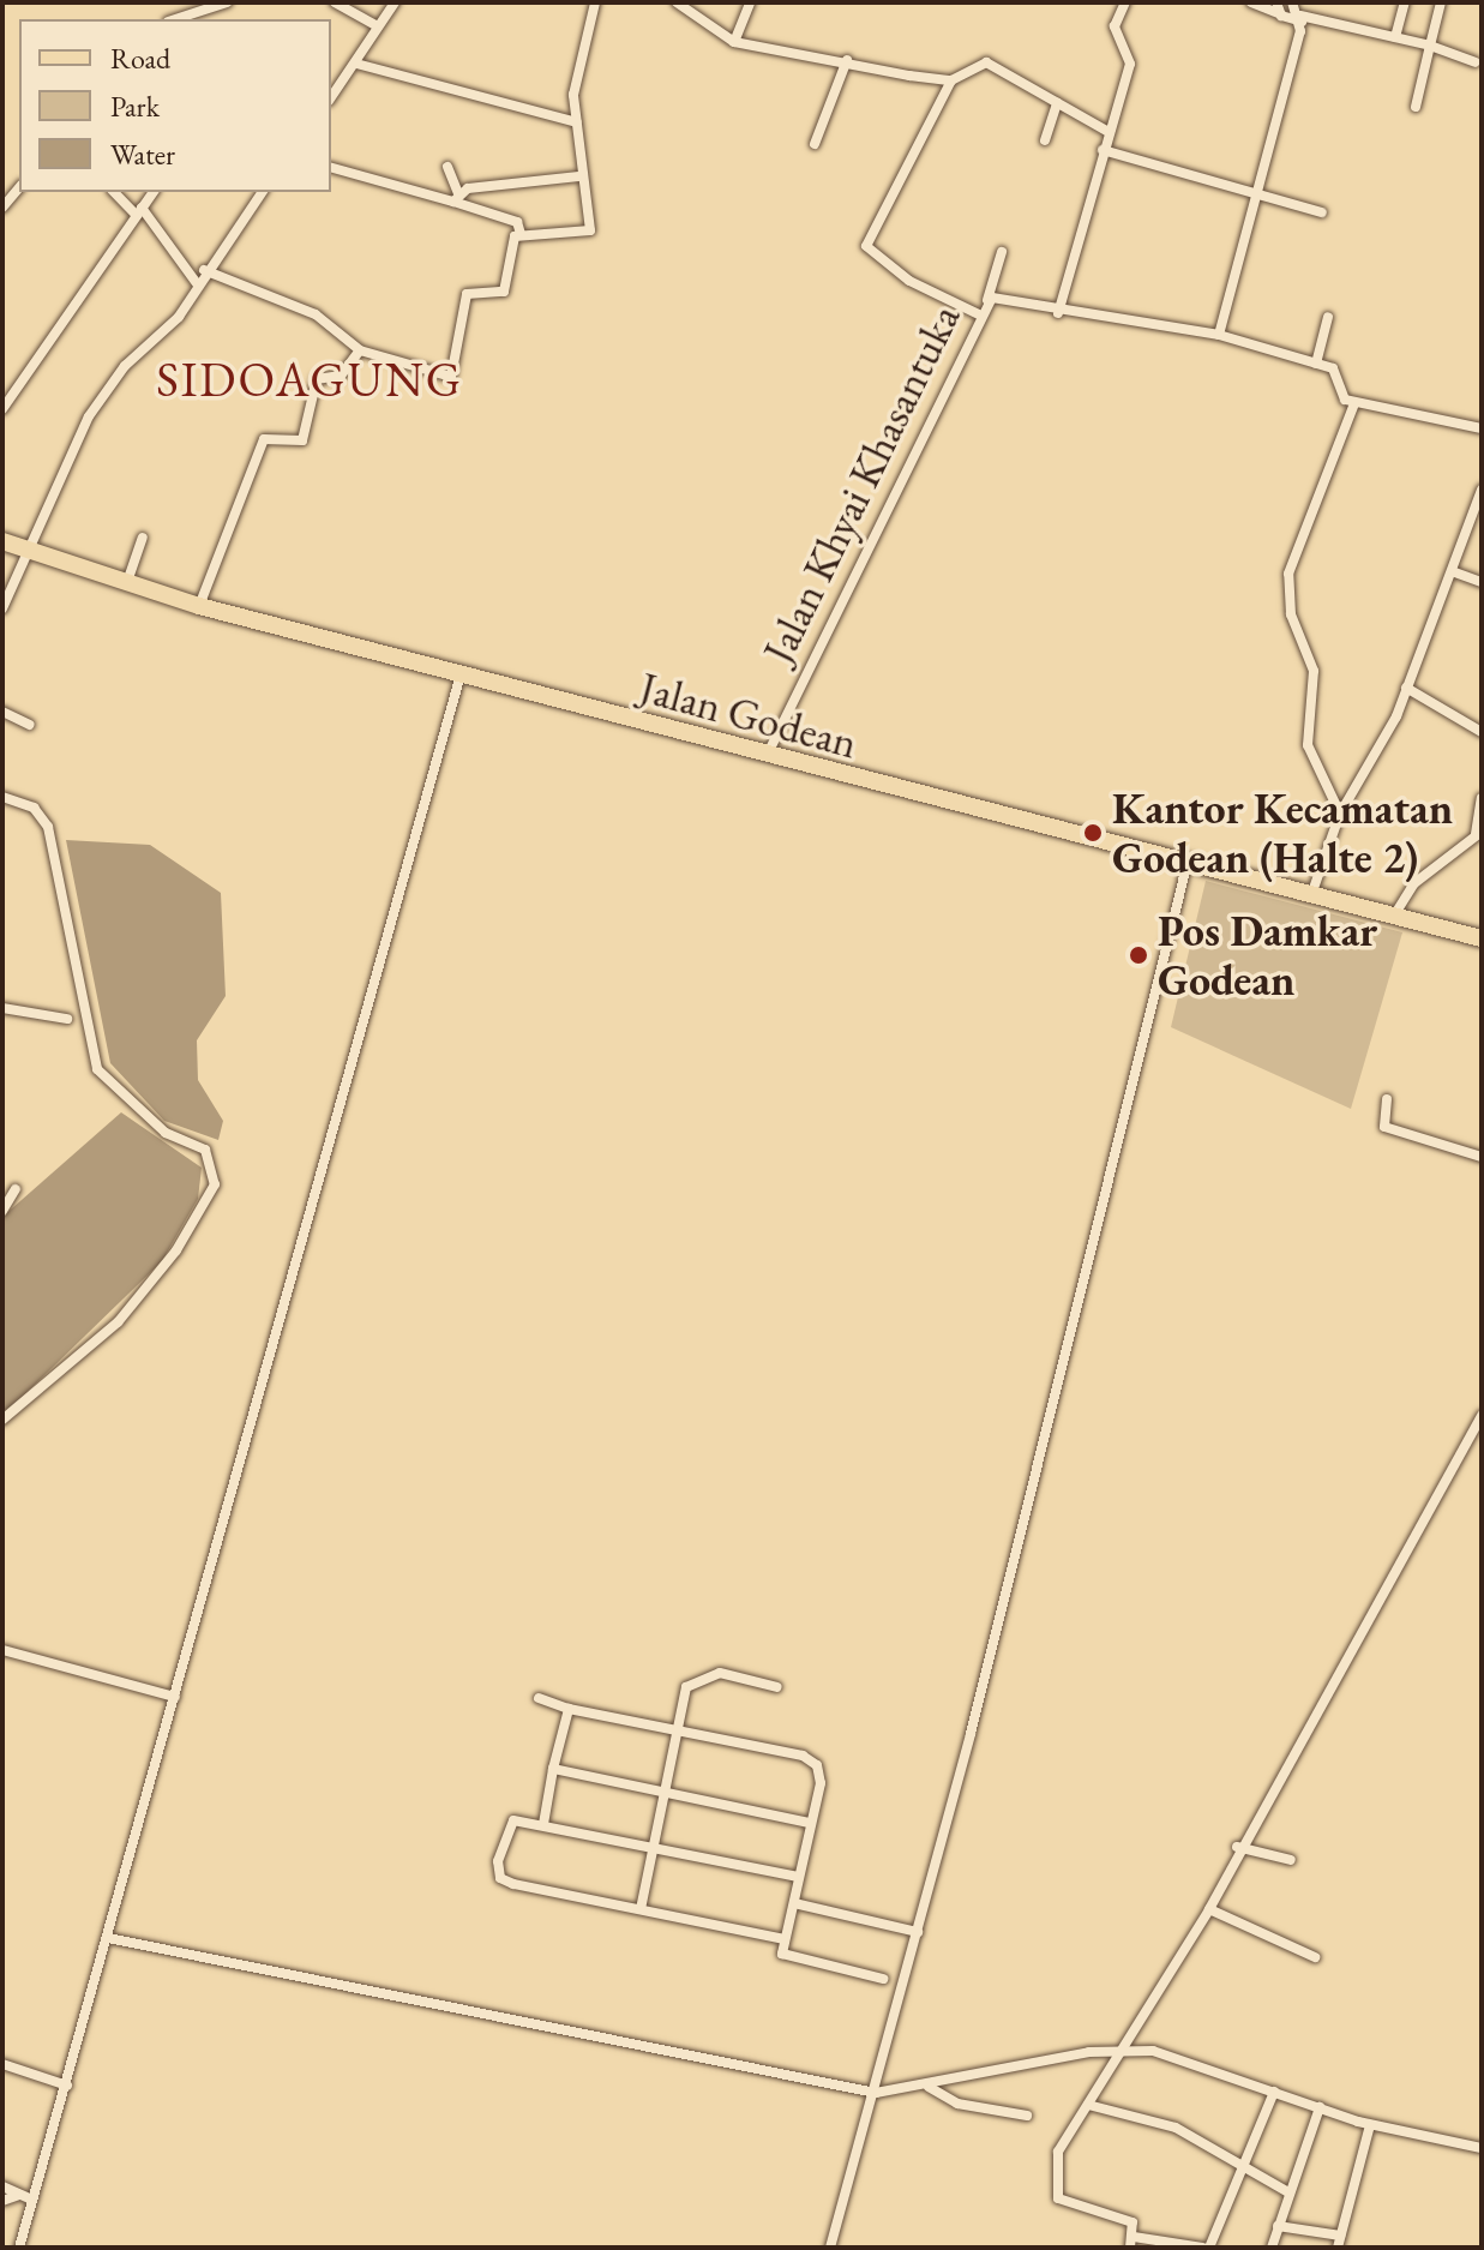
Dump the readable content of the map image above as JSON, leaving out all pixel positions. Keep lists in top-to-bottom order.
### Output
{
  "streets": {
    "main road": ["Jalan Godean"],
    "street": ["Jalan Khyai Khasantuka"]
  },
  "crossings": [
    ["Jalan Khyai Khasantuka", "Jalan Godean"]
  ],
  "districts": ["SIDOAGUNG"],
  "places": ["Kantor Kecamatan Godean (Halte 2)", "Pos Damkar Godean"],
  "legend": ["Road", "Park", "Water"]
}
